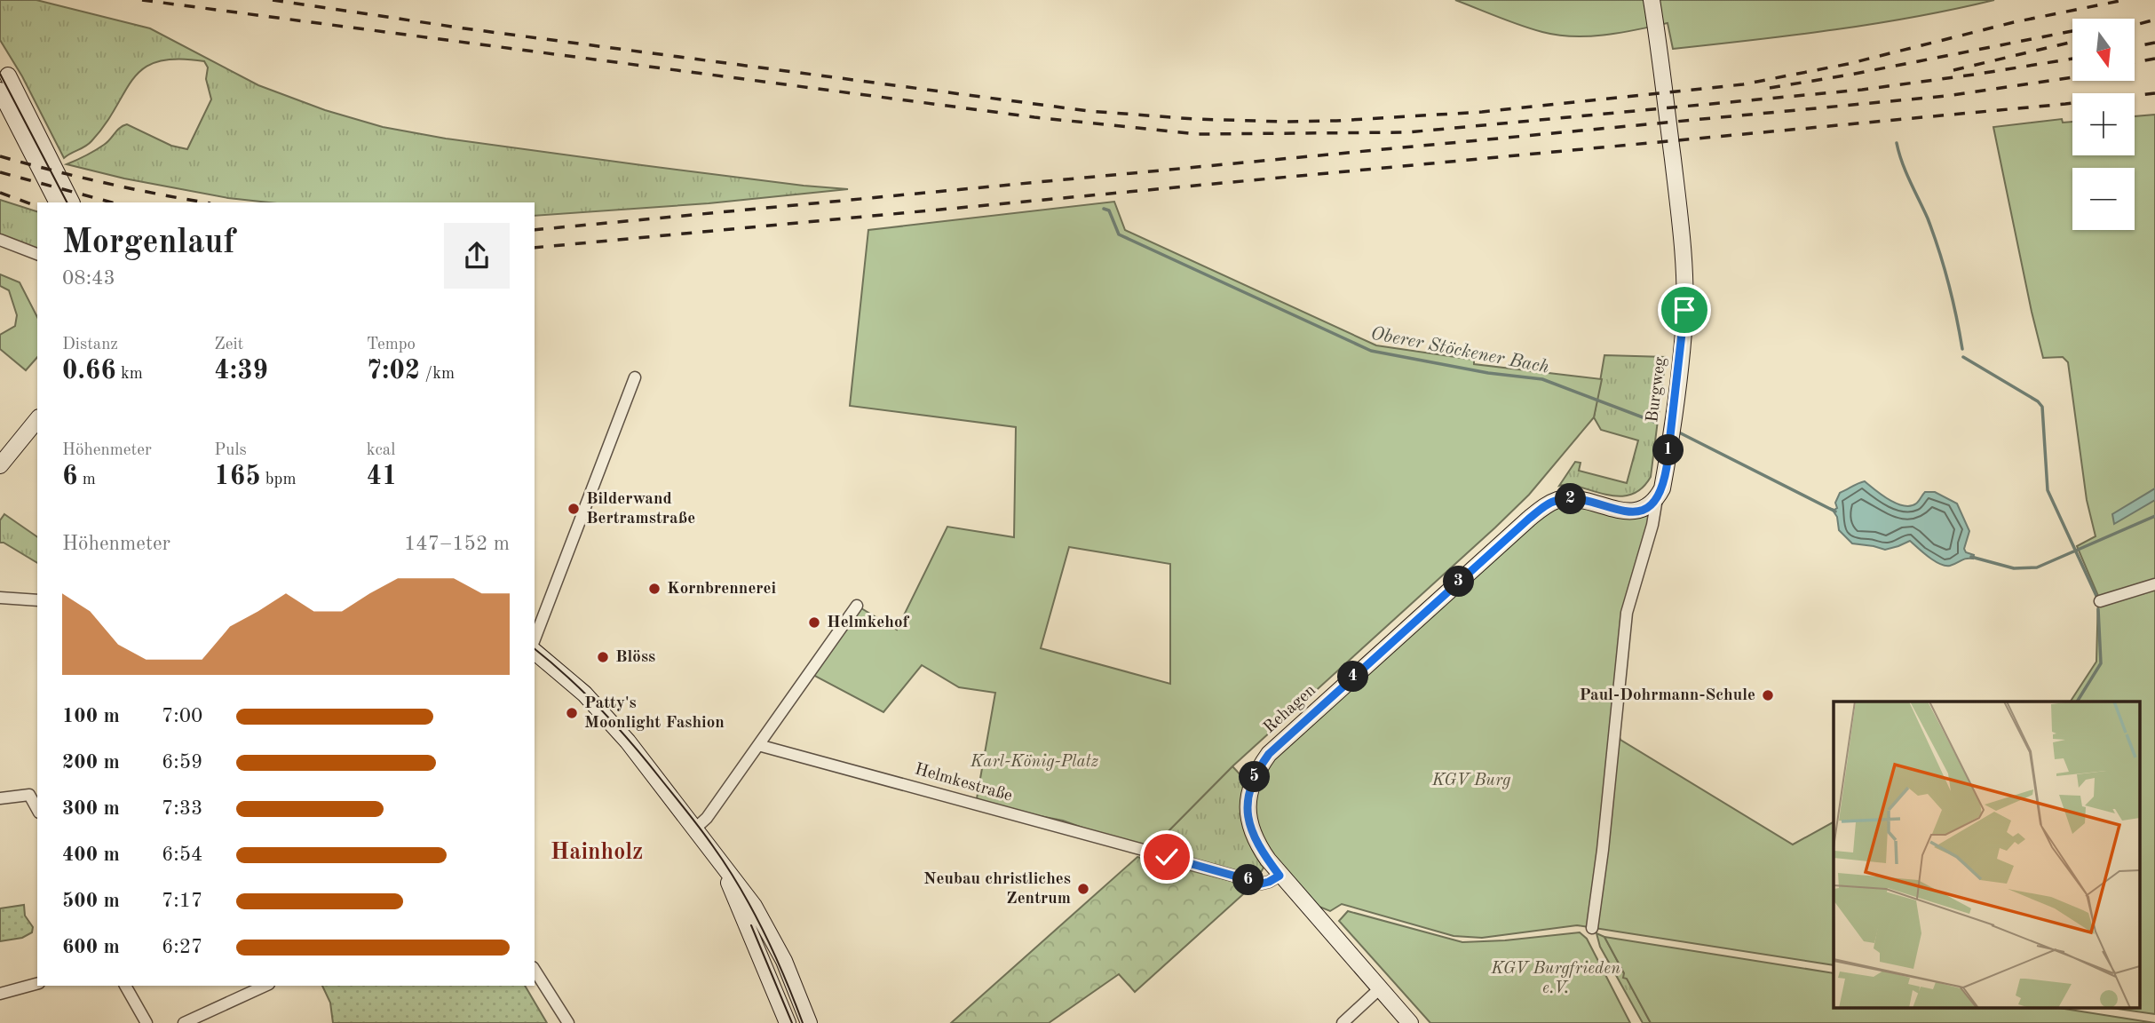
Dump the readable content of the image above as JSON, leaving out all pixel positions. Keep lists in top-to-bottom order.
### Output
{
  "streets": {
    "street": ["Burgweg", "Rehagen", "Helmkestraße"]
  },
  "crossings": [
    ["Burgweg", "Rehagen"],
    ["Rehagen", "Helmkestraße"]
  ],
  "districts": ["Hainholz"],
  "water": ["Oberer Stöckener Bach"],
  "parks": ["Karl-König-Platz", "KGV Burg", "KGV Burgfrieden e.V."],
  "places": [
    "Bilderwand Bertramstraße",
    "Kornbrennerei",
    "Helmkehof",
    "Blöss",
    "Paul-Dohrmann-Schule",
    "Patty's Moonlight Fashion",
    "Neubau christliches Zentrum"
  ],
  "north": "bottom",
  "page": {
    "map_buttons": ["+", "−"],
    "heading": ["Morgenlauf", "08:43"],
    "stats": [
      ["Distanz", "0.66 km"],
      ["Zeit", "4:39"],
      ["Tempo", "7:02 /km"],
      ["Höhenmeter", "6 m"],
      ["Puls", "165 bpm"],
      ["kcal", "41"]
    ],
    "pins": [
      "1",
      "2",
      "3",
      "4",
      "5",
      "6"
    ],
    "chart": ["Höhenmeter", "147–152 m"],
    "list": [
      {
        "name": "100 m",
        "note": "7:00"
      },
      {
        "name": "200 m",
        "note": "6:59"
      },
      {
        "name": "300 m",
        "note": "7:33"
      },
      {
        "name": "400 m",
        "note": "6:54"
      },
      {
        "name": "500 m",
        "note": "7:17"
      },
      {
        "name": "600 m",
        "note": "6:27"
      }
    ]
  }
}
